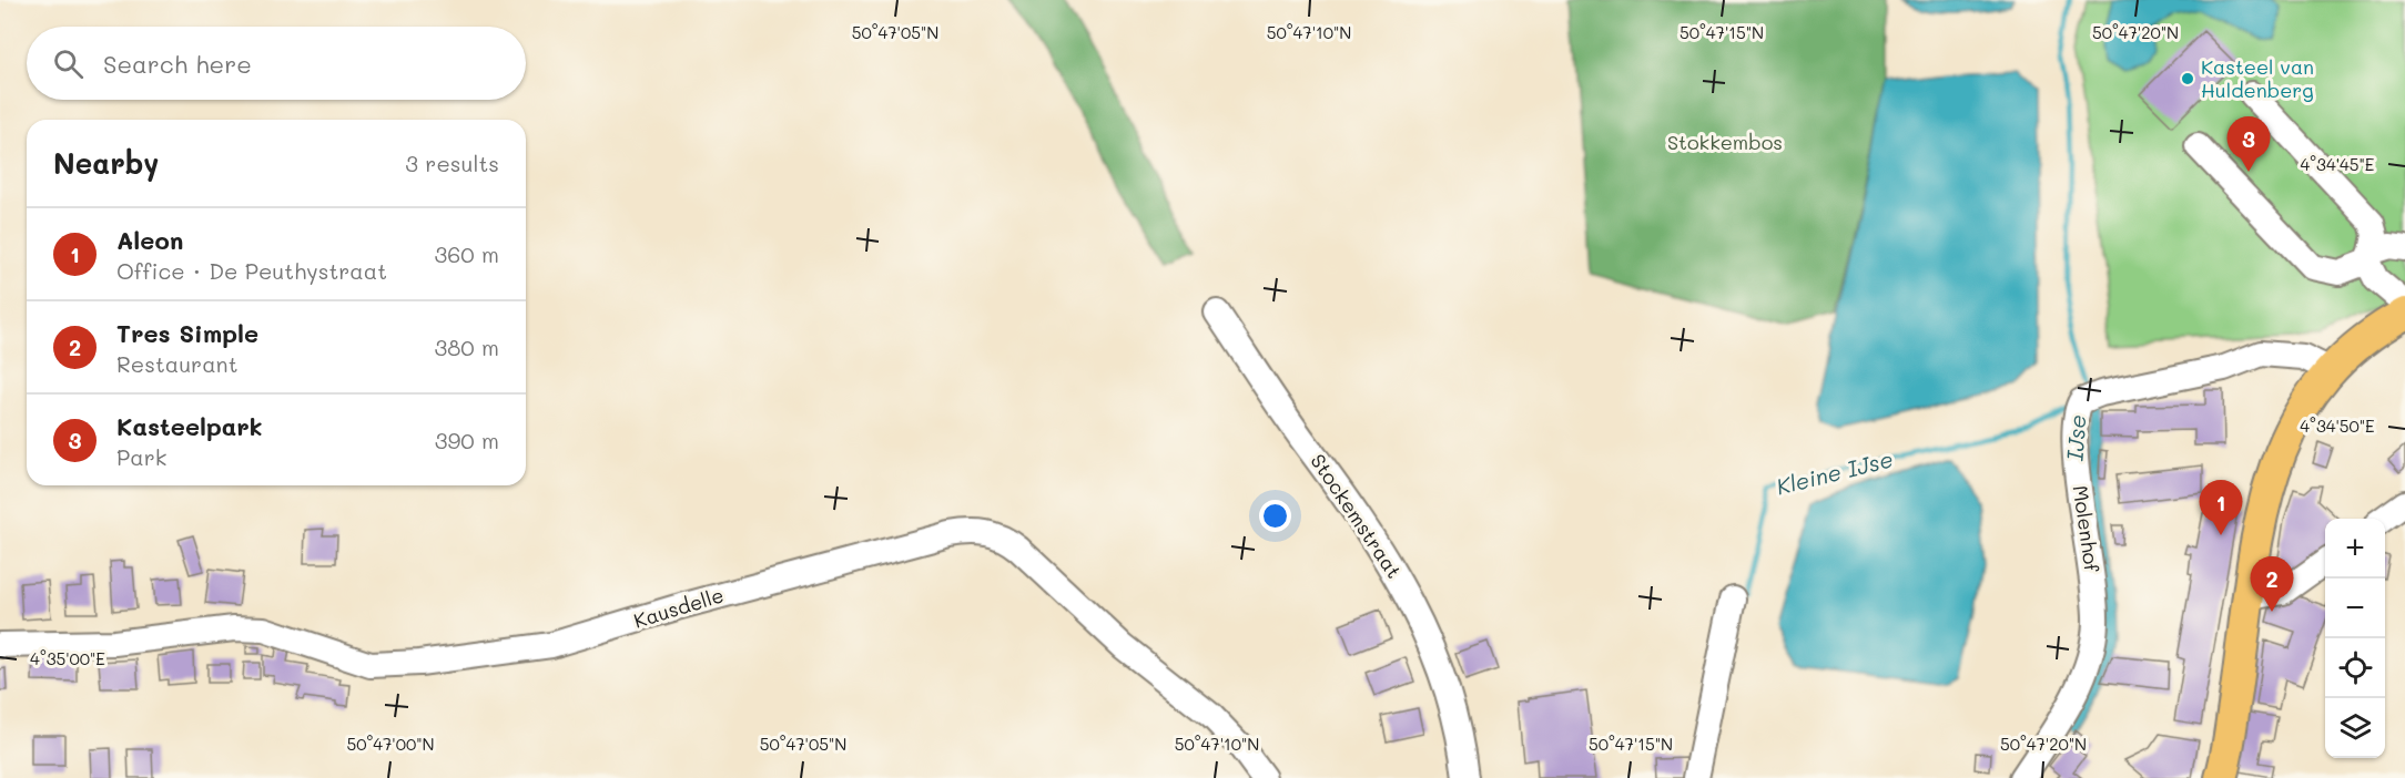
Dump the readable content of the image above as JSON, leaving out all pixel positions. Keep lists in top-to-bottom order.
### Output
{
  "streets": {
    "street": ["Stockemstraat", "Molenhof", "Kausdelle"]
  },
  "water": ["IJse", "Kleine IJse"],
  "parks": ["Stokkembos"],
  "places": ["Kasteel van Huldenberg"],
  "page": {
    "search": "Search here",
    "pins": ["3", "1", "2"],
    "heading": ["Nearby", "3 results"],
    "list": [
      {
        "mark": "1",
        "name": "Aleon",
        "note": "Office · De Peuthystraat",
        "value": "360 m"
      },
      {
        "mark": "2",
        "name": "Tres Simple",
        "note": "Restaurant",
        "value": "380 m"
      },
      {
        "mark": "3",
        "name": "Kasteelpark",
        "note": "Park",
        "value": "390 m"
      }
    ],
    "map_buttons": ["+", "−"]
  },
  "coordinates": [
    "50°47'05\"N",
    "50°47'10\"N",
    "50°47'15\"N",
    "50°47'20\"N",
    "4°34'45\"E",
    "4°34'50\"E",
    "4°35'00\"E",
    "50°47'00\"N"
  ]
}
